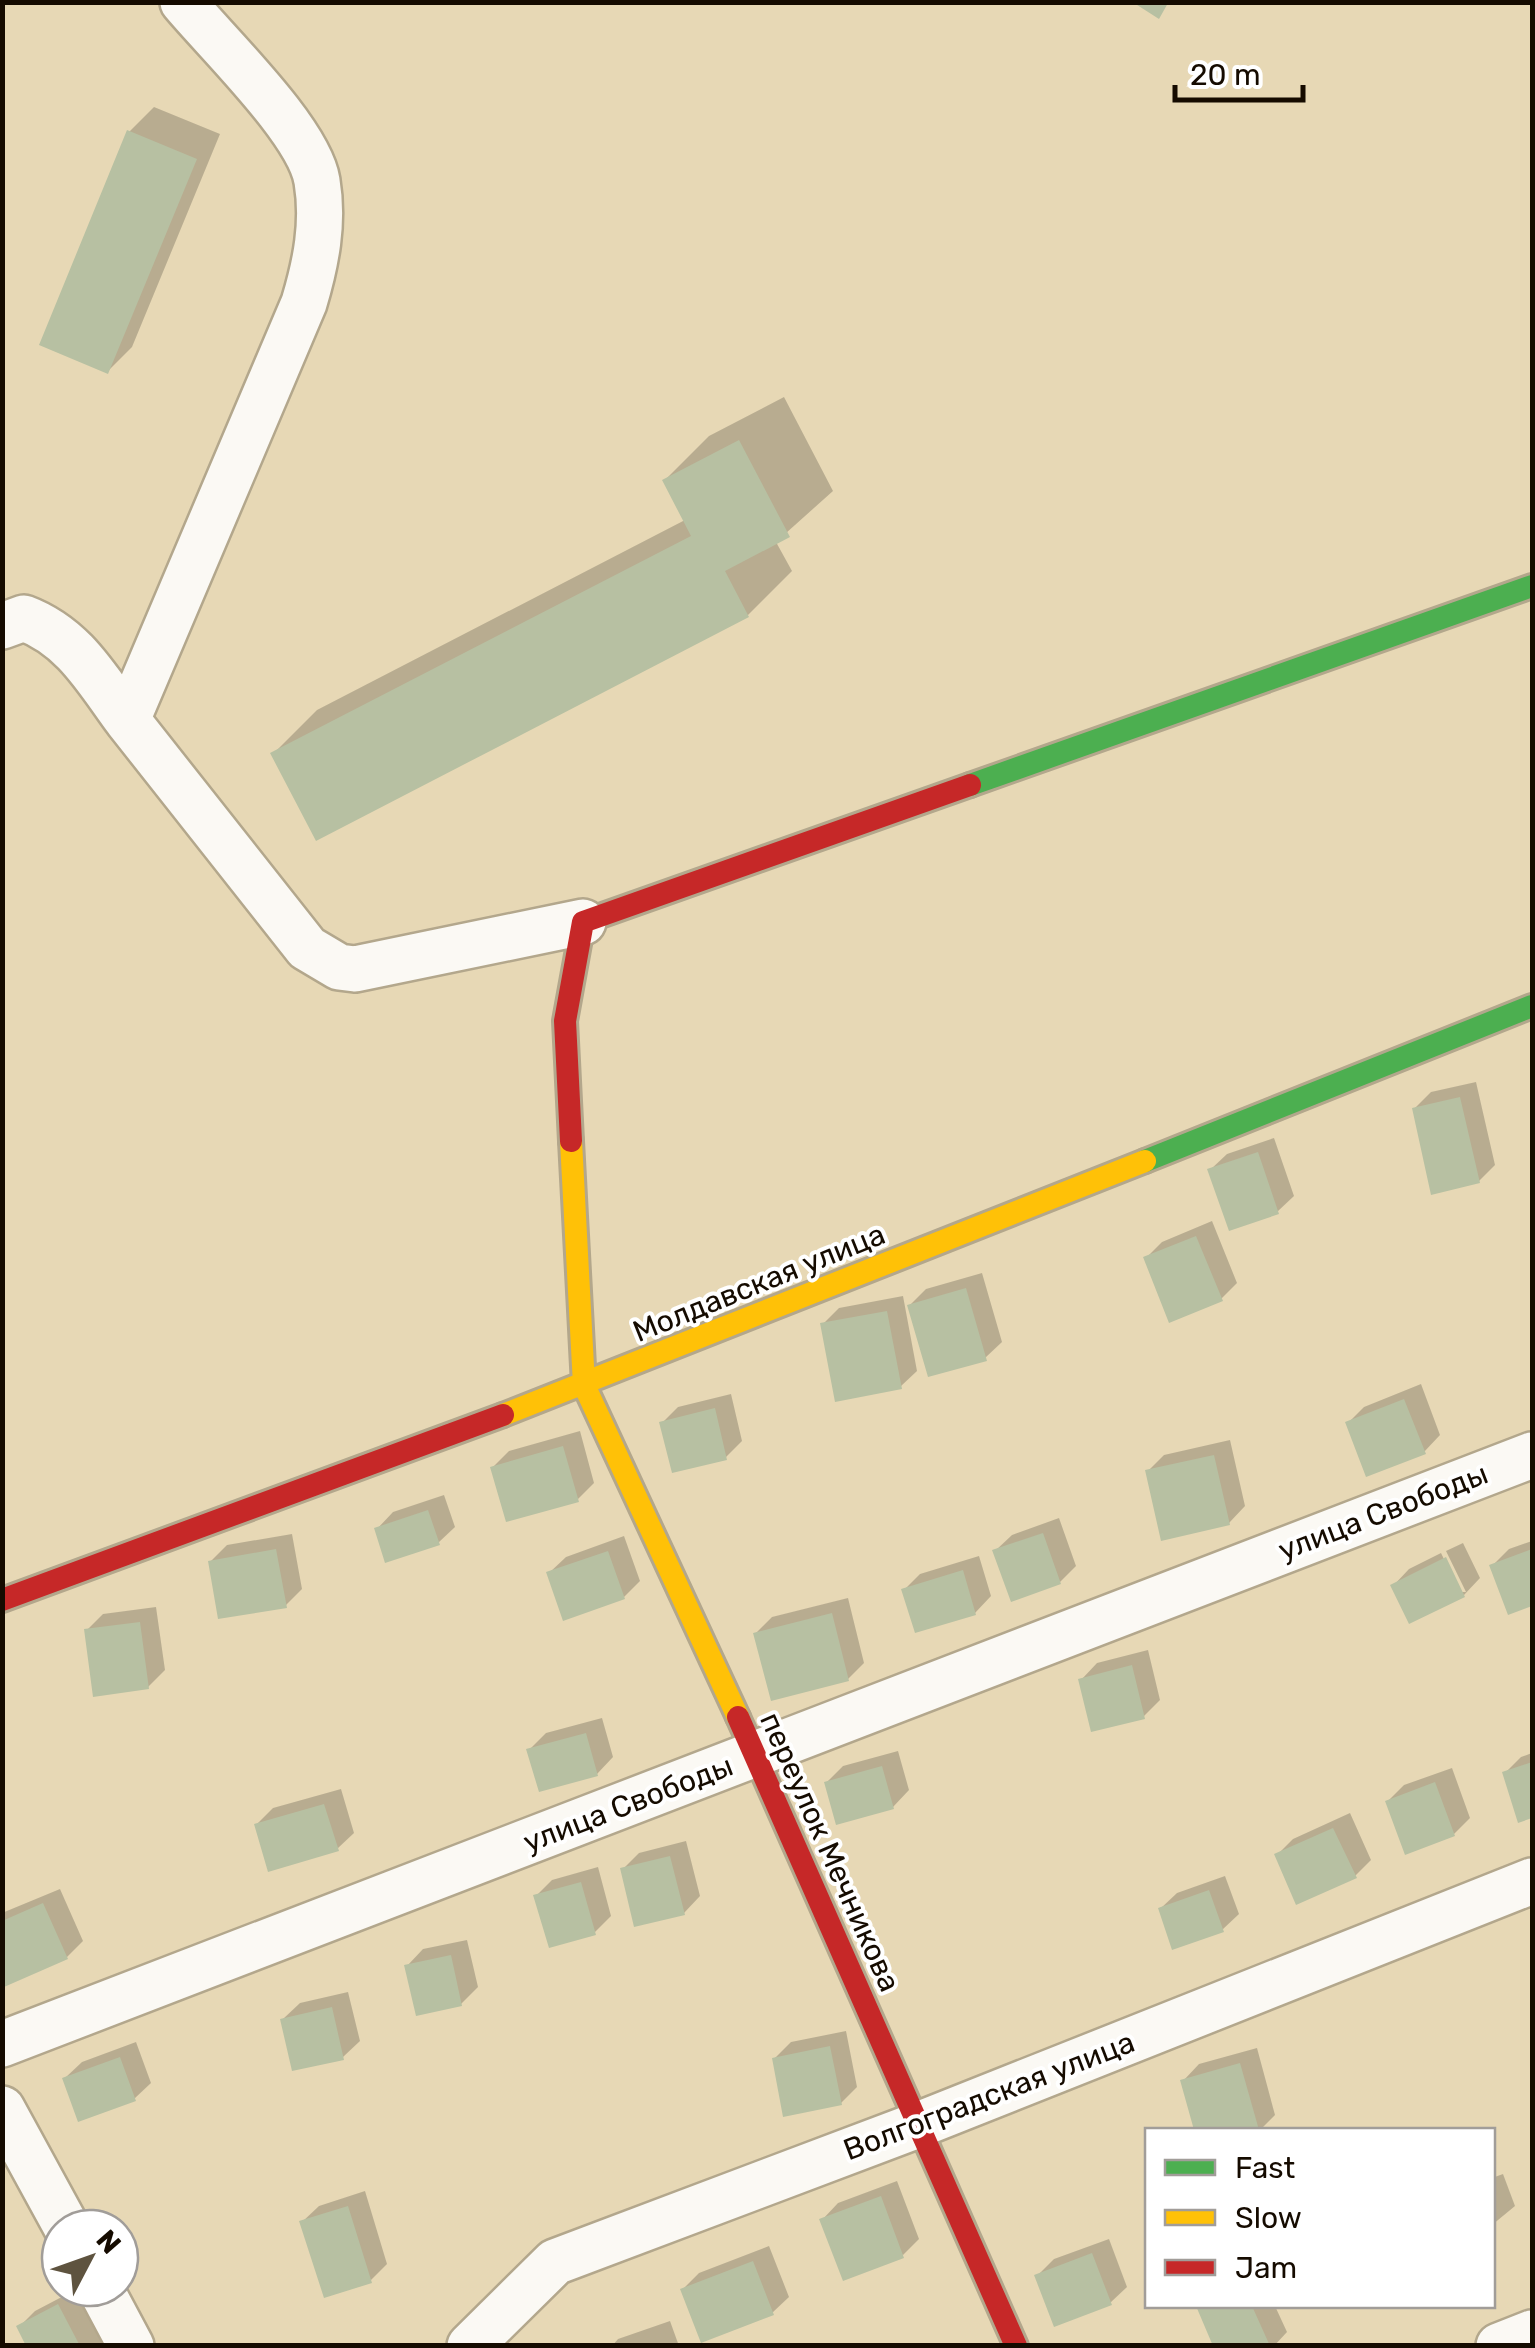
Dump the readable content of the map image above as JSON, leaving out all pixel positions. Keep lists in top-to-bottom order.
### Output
{
  "streets": {
    "street": [
      "Молдавская улица",
      "улица Свободы",
      "переулок Мечникова",
      "Волгоградская улица"
    ]
  },
  "crossings": [
    ["Молдавская улица", "переулок Мечникова"],
    ["улица Свободы", "переулок Мечникова"],
    ["переулок Мечникова", "Волгоградская улица"]
  ],
  "legend": ["Fast", "Slow", "Jam"],
  "scale_bar": "20 m",
  "north": "top right"
}
